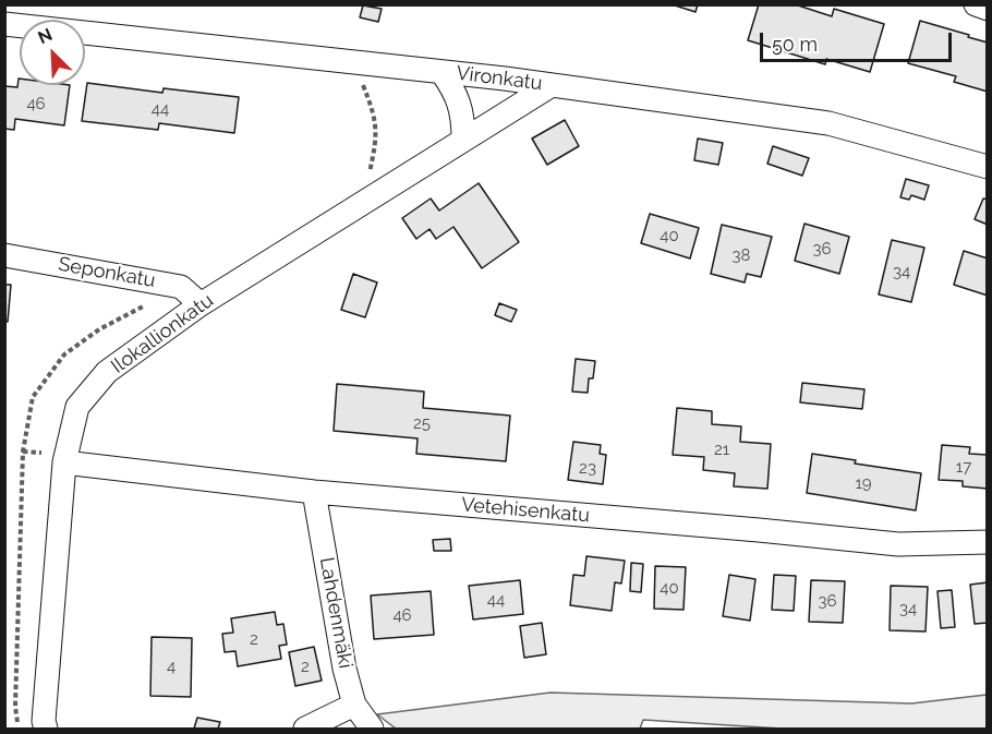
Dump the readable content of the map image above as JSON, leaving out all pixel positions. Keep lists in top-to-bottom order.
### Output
{
  "streets": {
    "street": [
      "Vironkatu",
      "Seponkatu",
      "Ilokallionkatu",
      "Vetehisenkatu",
      "Lahdenmäki"
    ]
  },
  "crossings": [
    ["Vironkatu", "Ilokallionkatu"],
    ["Seponkatu", "Ilokallionkatu"],
    ["Ilokallionkatu", "Vetehisenkatu"],
    ["Vetehisenkatu", "Lahdenmäki"]
  ],
  "house_numbers": [
    "46",
    "44",
    "40",
    "36",
    "38",
    "34",
    "25",
    "21",
    "17",
    "23",
    "19",
    "40",
    "44",
    "36",
    "34",
    "46",
    "2",
    "4",
    "2"
  ],
  "scale_bar": "50 m",
  "north": "top left"
}
